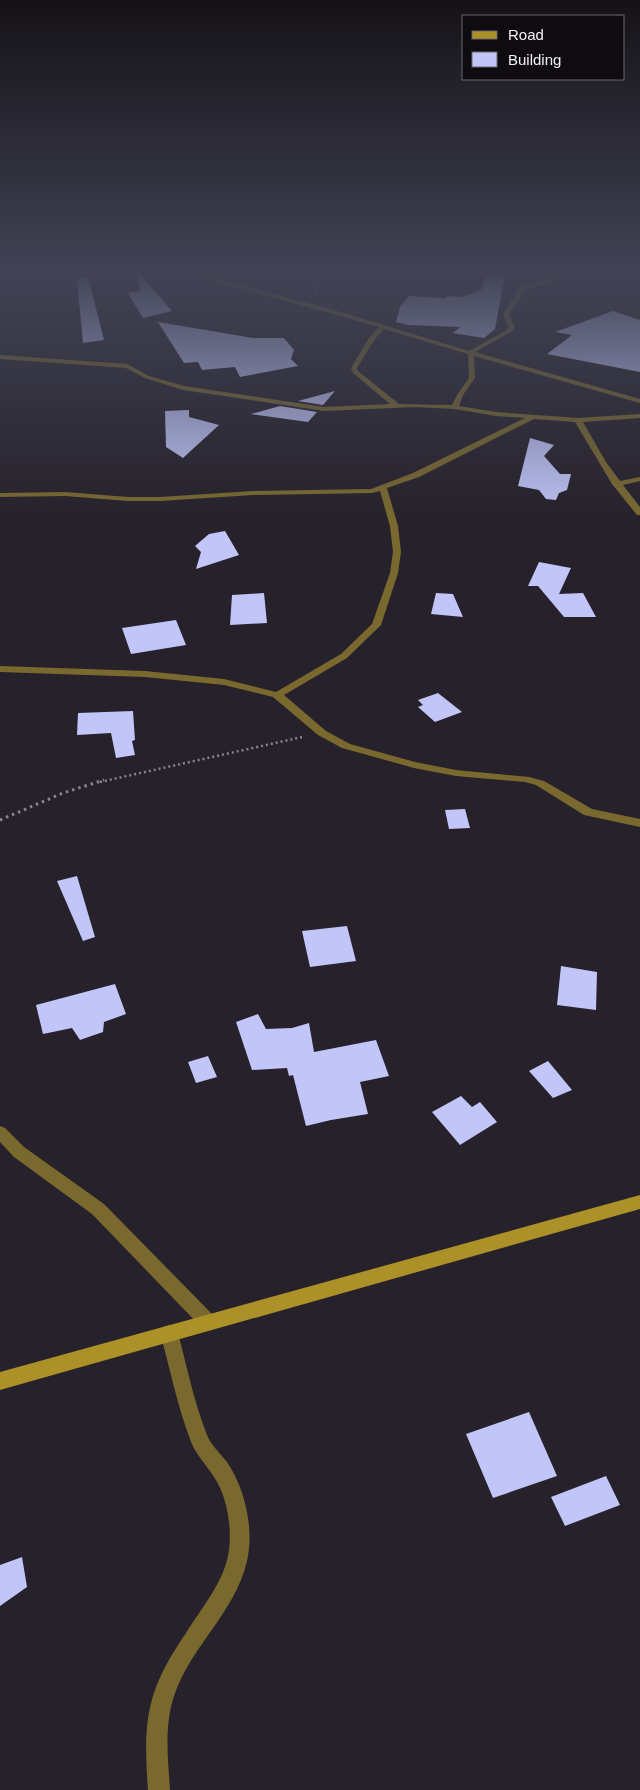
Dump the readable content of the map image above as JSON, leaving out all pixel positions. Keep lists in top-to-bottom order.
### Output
{
  "legend": ["Road", "Building"]
}
